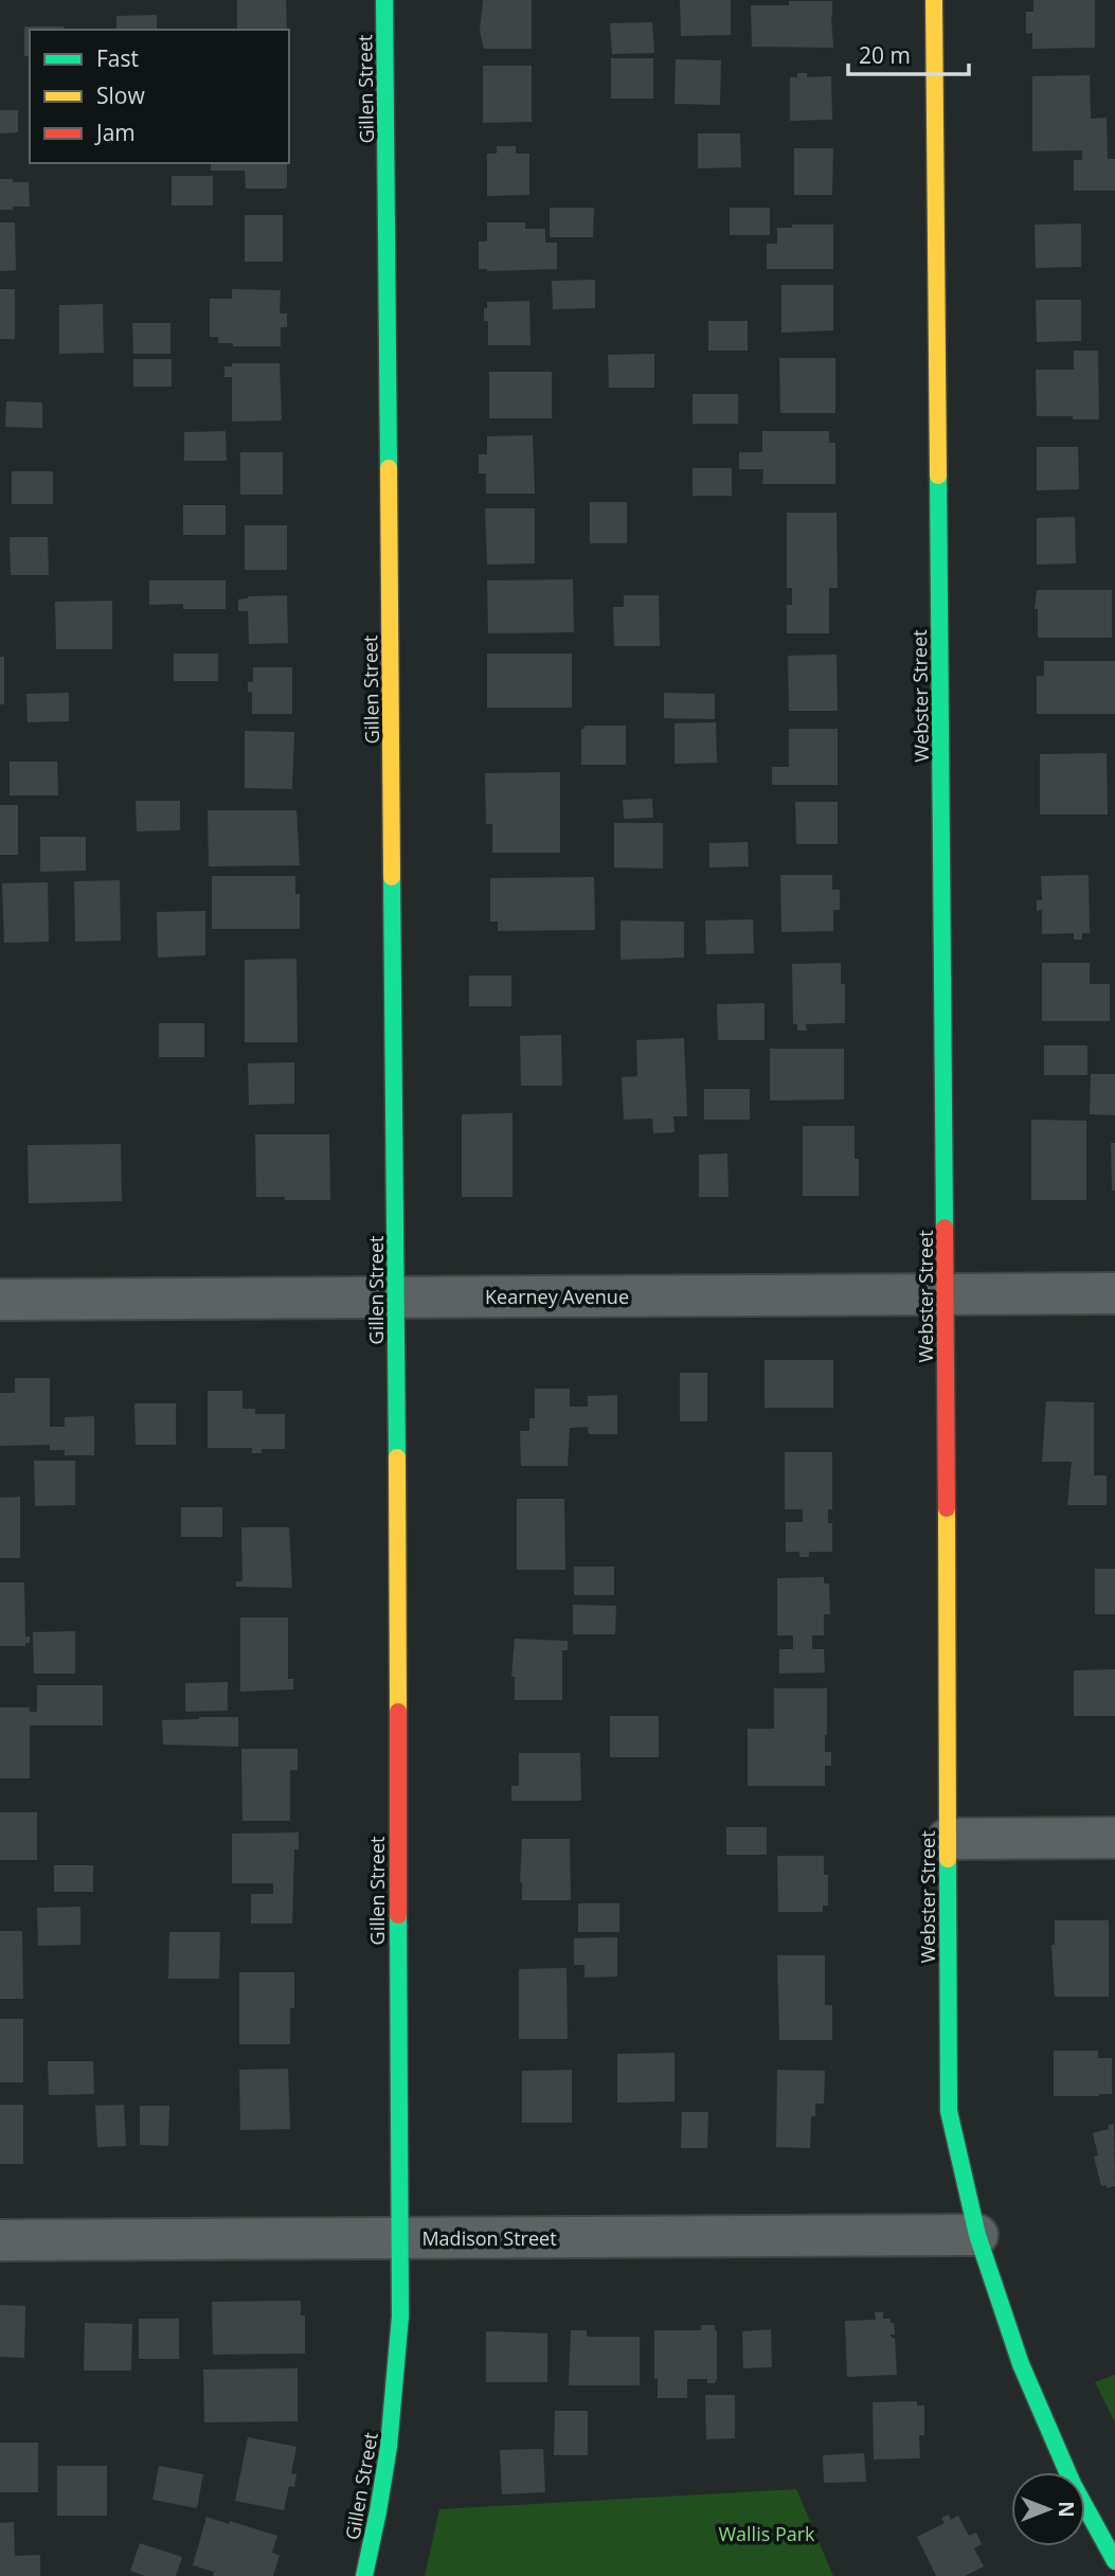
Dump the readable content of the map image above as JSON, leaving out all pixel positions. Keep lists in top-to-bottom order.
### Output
{
  "streets": {
    "street": [
      "Gillen Street",
      "Webster Street",
      "Kearney Avenue",
      "Madison Street"
    ]
  },
  "crossings": [
    ["Gillen Street", "Kearney Avenue"],
    ["Gillen Street", "Madison Street"],
    ["Webster Street", "Kearney Avenue"],
    ["Webster Street", "Madison Street"]
  ],
  "parks": ["Wallis Park"],
  "legend": ["Fast", "Slow", "Jam"],
  "scale_bar": "20 m",
  "north": "right"
}
